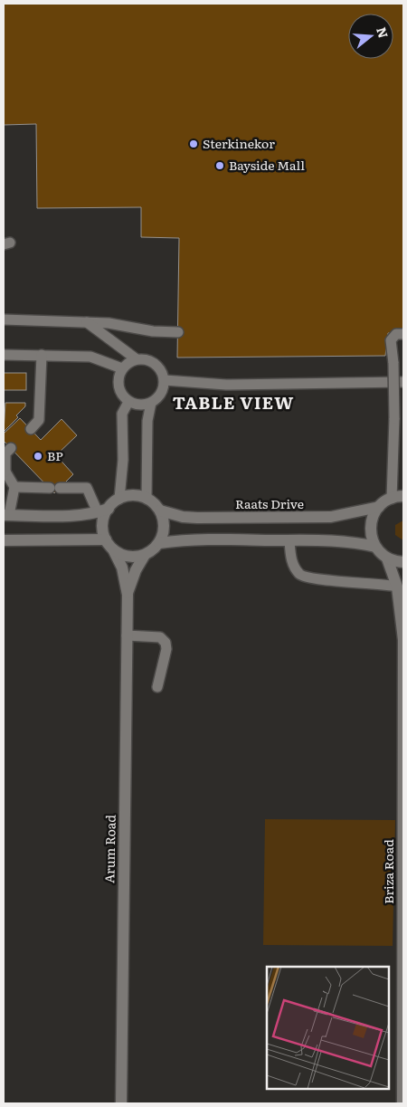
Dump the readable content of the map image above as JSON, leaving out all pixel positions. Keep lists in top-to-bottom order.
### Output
{
  "streets": {
    "street": ["Raats Drive", "Arum Road", "Briza Road"]
  },
  "crossings": [
    ["Raats Drive", "Arum Road"]
  ],
  "districts": ["TABLE VIEW"],
  "places": ["Sterkinekor", "Bayside Mall", "BP"],
  "north": "right"
}
